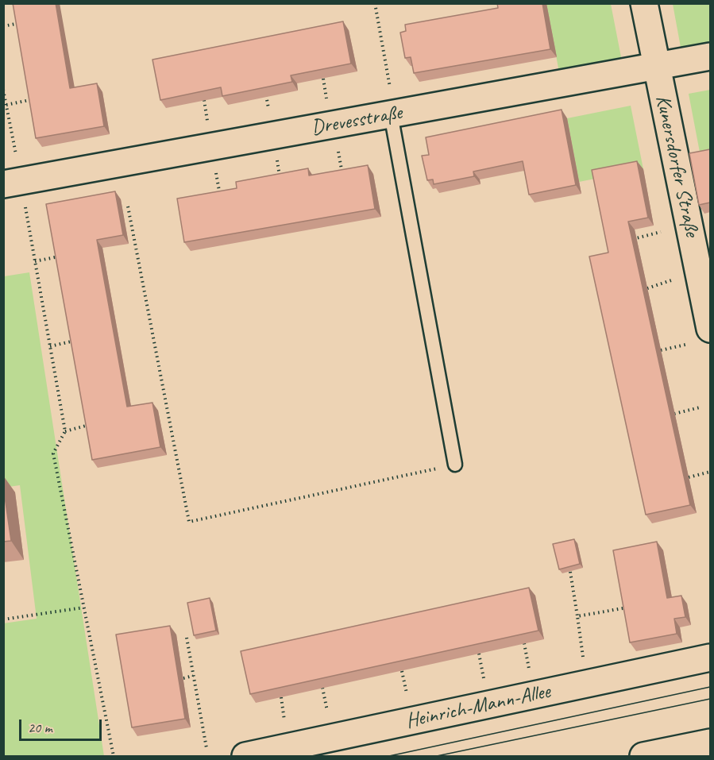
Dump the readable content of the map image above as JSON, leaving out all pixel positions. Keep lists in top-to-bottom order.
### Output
{
  "streets": {
    "street": ["Drevesstraße", "Kunersdorfer Straße", "Heinrich-Mann-Allee"]
  },
  "crossings": [
    ["Drevesstraße", "Kunersdorfer Straße"]
  ],
  "scale_bar": "20 m"
}
